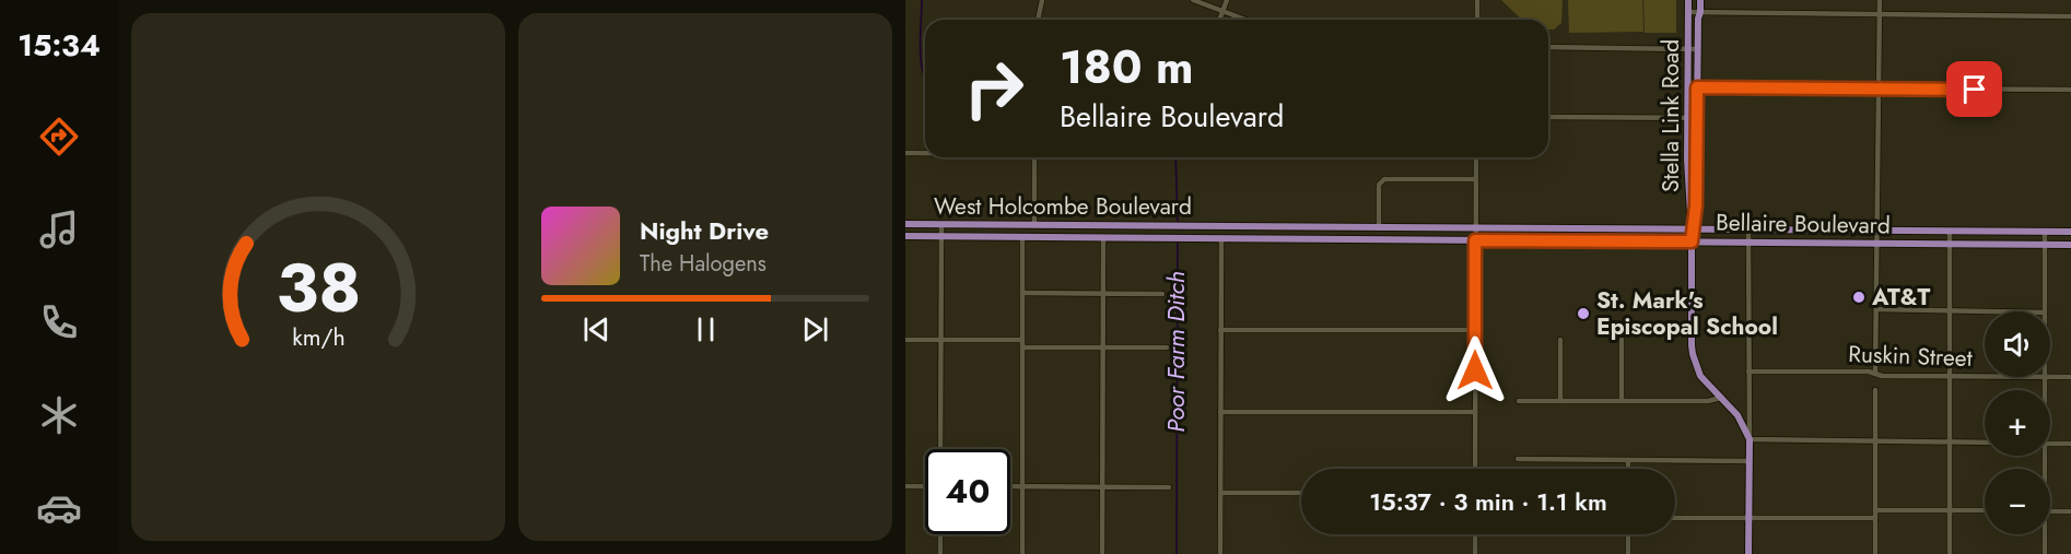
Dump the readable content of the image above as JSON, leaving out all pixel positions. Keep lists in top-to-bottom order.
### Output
{
  "streets": {
    "main road": ["Stella Link Road", "West Holcombe Boulevard", "Bellaire Boulevard"],
    "street": ["Ruskin Street"]
  },
  "crossings": [
    ["Stella Link Road", "Bellaire Boulevard"],
    ["West Holcombe Boulevard", "Bellaire Boulevard"]
  ],
  "water": ["Poor Farm Ditch"],
  "places": ["AT&T", "St. Mark's Episcopal School"],
  "page": {
    "tabs": "15:34",
    "turn": ["180 m", "Bellaire Boulevard"],
    "song": ["Night Drive", "The Halogens"],
    "map_buttons": ["+", "−"],
    "limit": "40",
    "trip": "15:37 · 3 min · 1.1 km",
    "gauge": ["38", "km/h"]
  }
}
